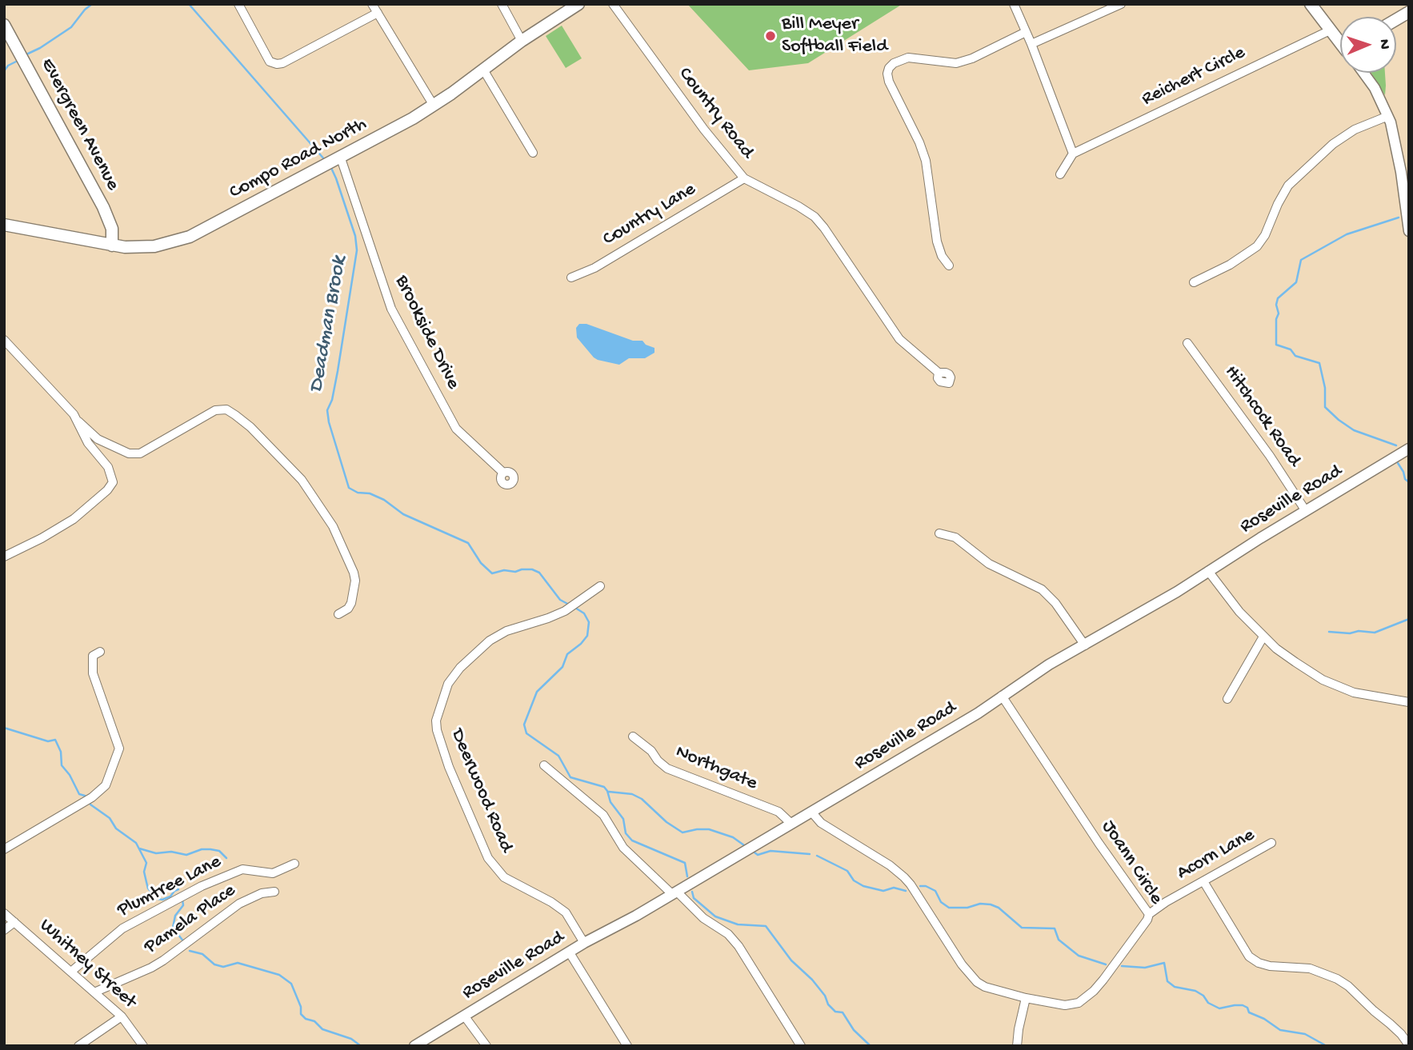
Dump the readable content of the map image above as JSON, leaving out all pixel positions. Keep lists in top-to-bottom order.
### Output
{
  "streets": {
    "main road": ["Evergreen Avenue", "Compo Road North"],
    "street": [
      "Reichert Circle",
      "Country Road",
      "Country Lane",
      "Brookside Drive",
      "Hitchcock Road",
      "Roseville Road",
      "Northgate",
      "Deerwood Road",
      "Acorn Lane",
      "Joann Circle",
      "Plumtree Lane",
      "Pamela Place",
      "Whitney Street"
    ]
  },
  "crossings": [
    ["Country Road", "Country Lane"],
    ["Evergreen Avenue", "Compo Road North"],
    ["Compo Road North", "Brookside Drive"],
    ["Hitchcock Road", "Roseville Road"],
    ["Roseville Road", "Northgate"],
    ["Roseville Road", "Deerwood Road"],
    ["Roseville Road", "Joann Circle"],
    ["Acorn Lane", "Joann Circle"],
    ["Plumtree Lane", "Whitney Street"],
    ["Pamela Place", "Whitney Street"]
  ],
  "water": ["Deadman Brook"],
  "places": ["Bill Meyer Softball Field"],
  "north": "right"
}
